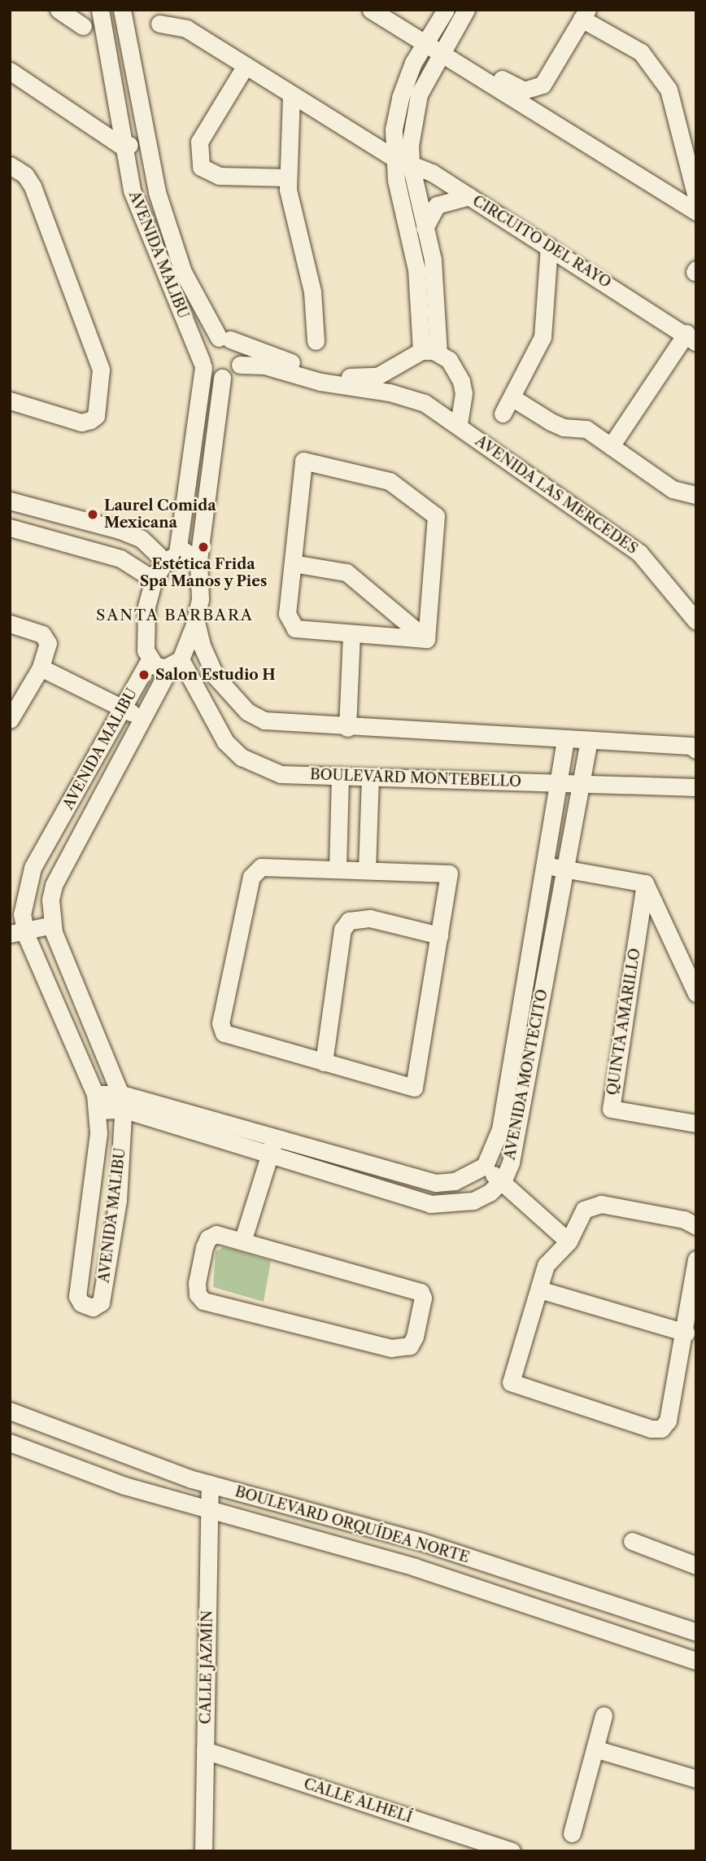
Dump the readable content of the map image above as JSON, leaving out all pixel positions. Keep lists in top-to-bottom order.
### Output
{
  "streets": {
    "street": [
      "CIRCUITO DEL RAYO",
      "AVENIDA MALIBU",
      "AVENIDA LAS MERCEDES",
      "BOULEVARD MONTEBELLO",
      "QUINTA AMARILLO",
      "AVENIDA MONTECITO",
      "BOULEVARD ORQUÍDEA NORTE",
      "CALLE JAZMÍN",
      "CALLE ALHELÍ"
    ]
  },
  "crossings": [
    ["AVENIDA MALIBU", "AVENIDA LAS MERCEDES"],
    ["AVENIDA MALIBU", "BOULEVARD MONTEBELLO"],
    ["AVENIDA MALIBU", "AVENIDA MONTECITO"],
    ["BOULEVARD MONTEBELLO", "AVENIDA MONTECITO"],
    ["BOULEVARD ORQUÍDEA NORTE", "CALLE JAZMÍN"],
    ["CALLE JAZMÍN", "CALLE ALHELÍ"]
  ],
  "districts": ["SANTA BARBARA"],
  "places": ["Laurel Comida Mexicana", "Estética Frida Spa Manos y Pies", "Salon Estudio H"]
}
